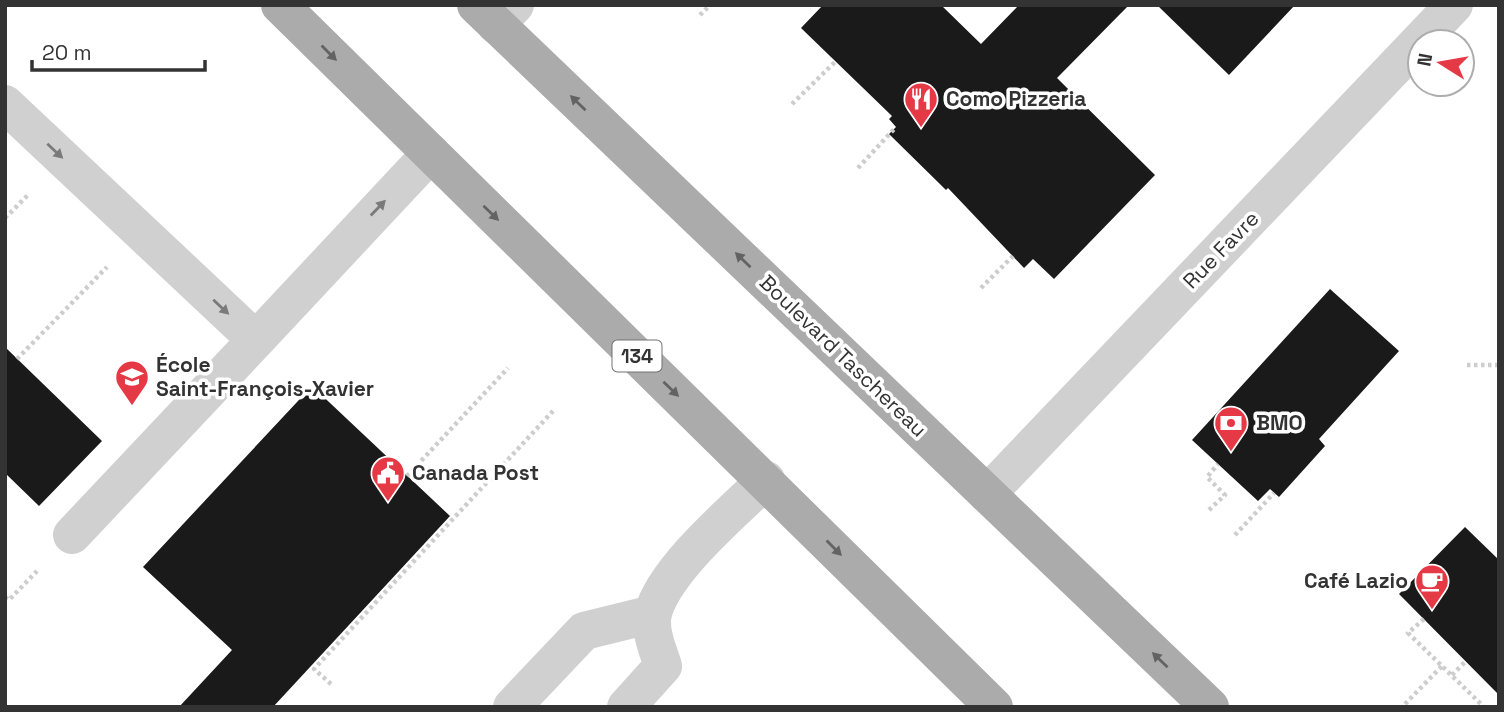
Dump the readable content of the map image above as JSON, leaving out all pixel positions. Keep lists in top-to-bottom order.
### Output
{
  "streets": {
    "main road": ["134", "Boulevard Taschereau"],
    "street": ["Rue Favre"]
  },
  "crossings": [
    ["Rue Favre", "Boulevard Taschereau"]
  ],
  "places": {
    "restaurant": ["Como Pizzeria"],
    "school or university": ["École Saint-François-Xavier"],
    "bank": ["BMO"],
    "public building": ["Canada Post"],
    "cafe": ["Café Lazio"]
  },
  "scale_bar": "20 m",
  "north": "left"
}
